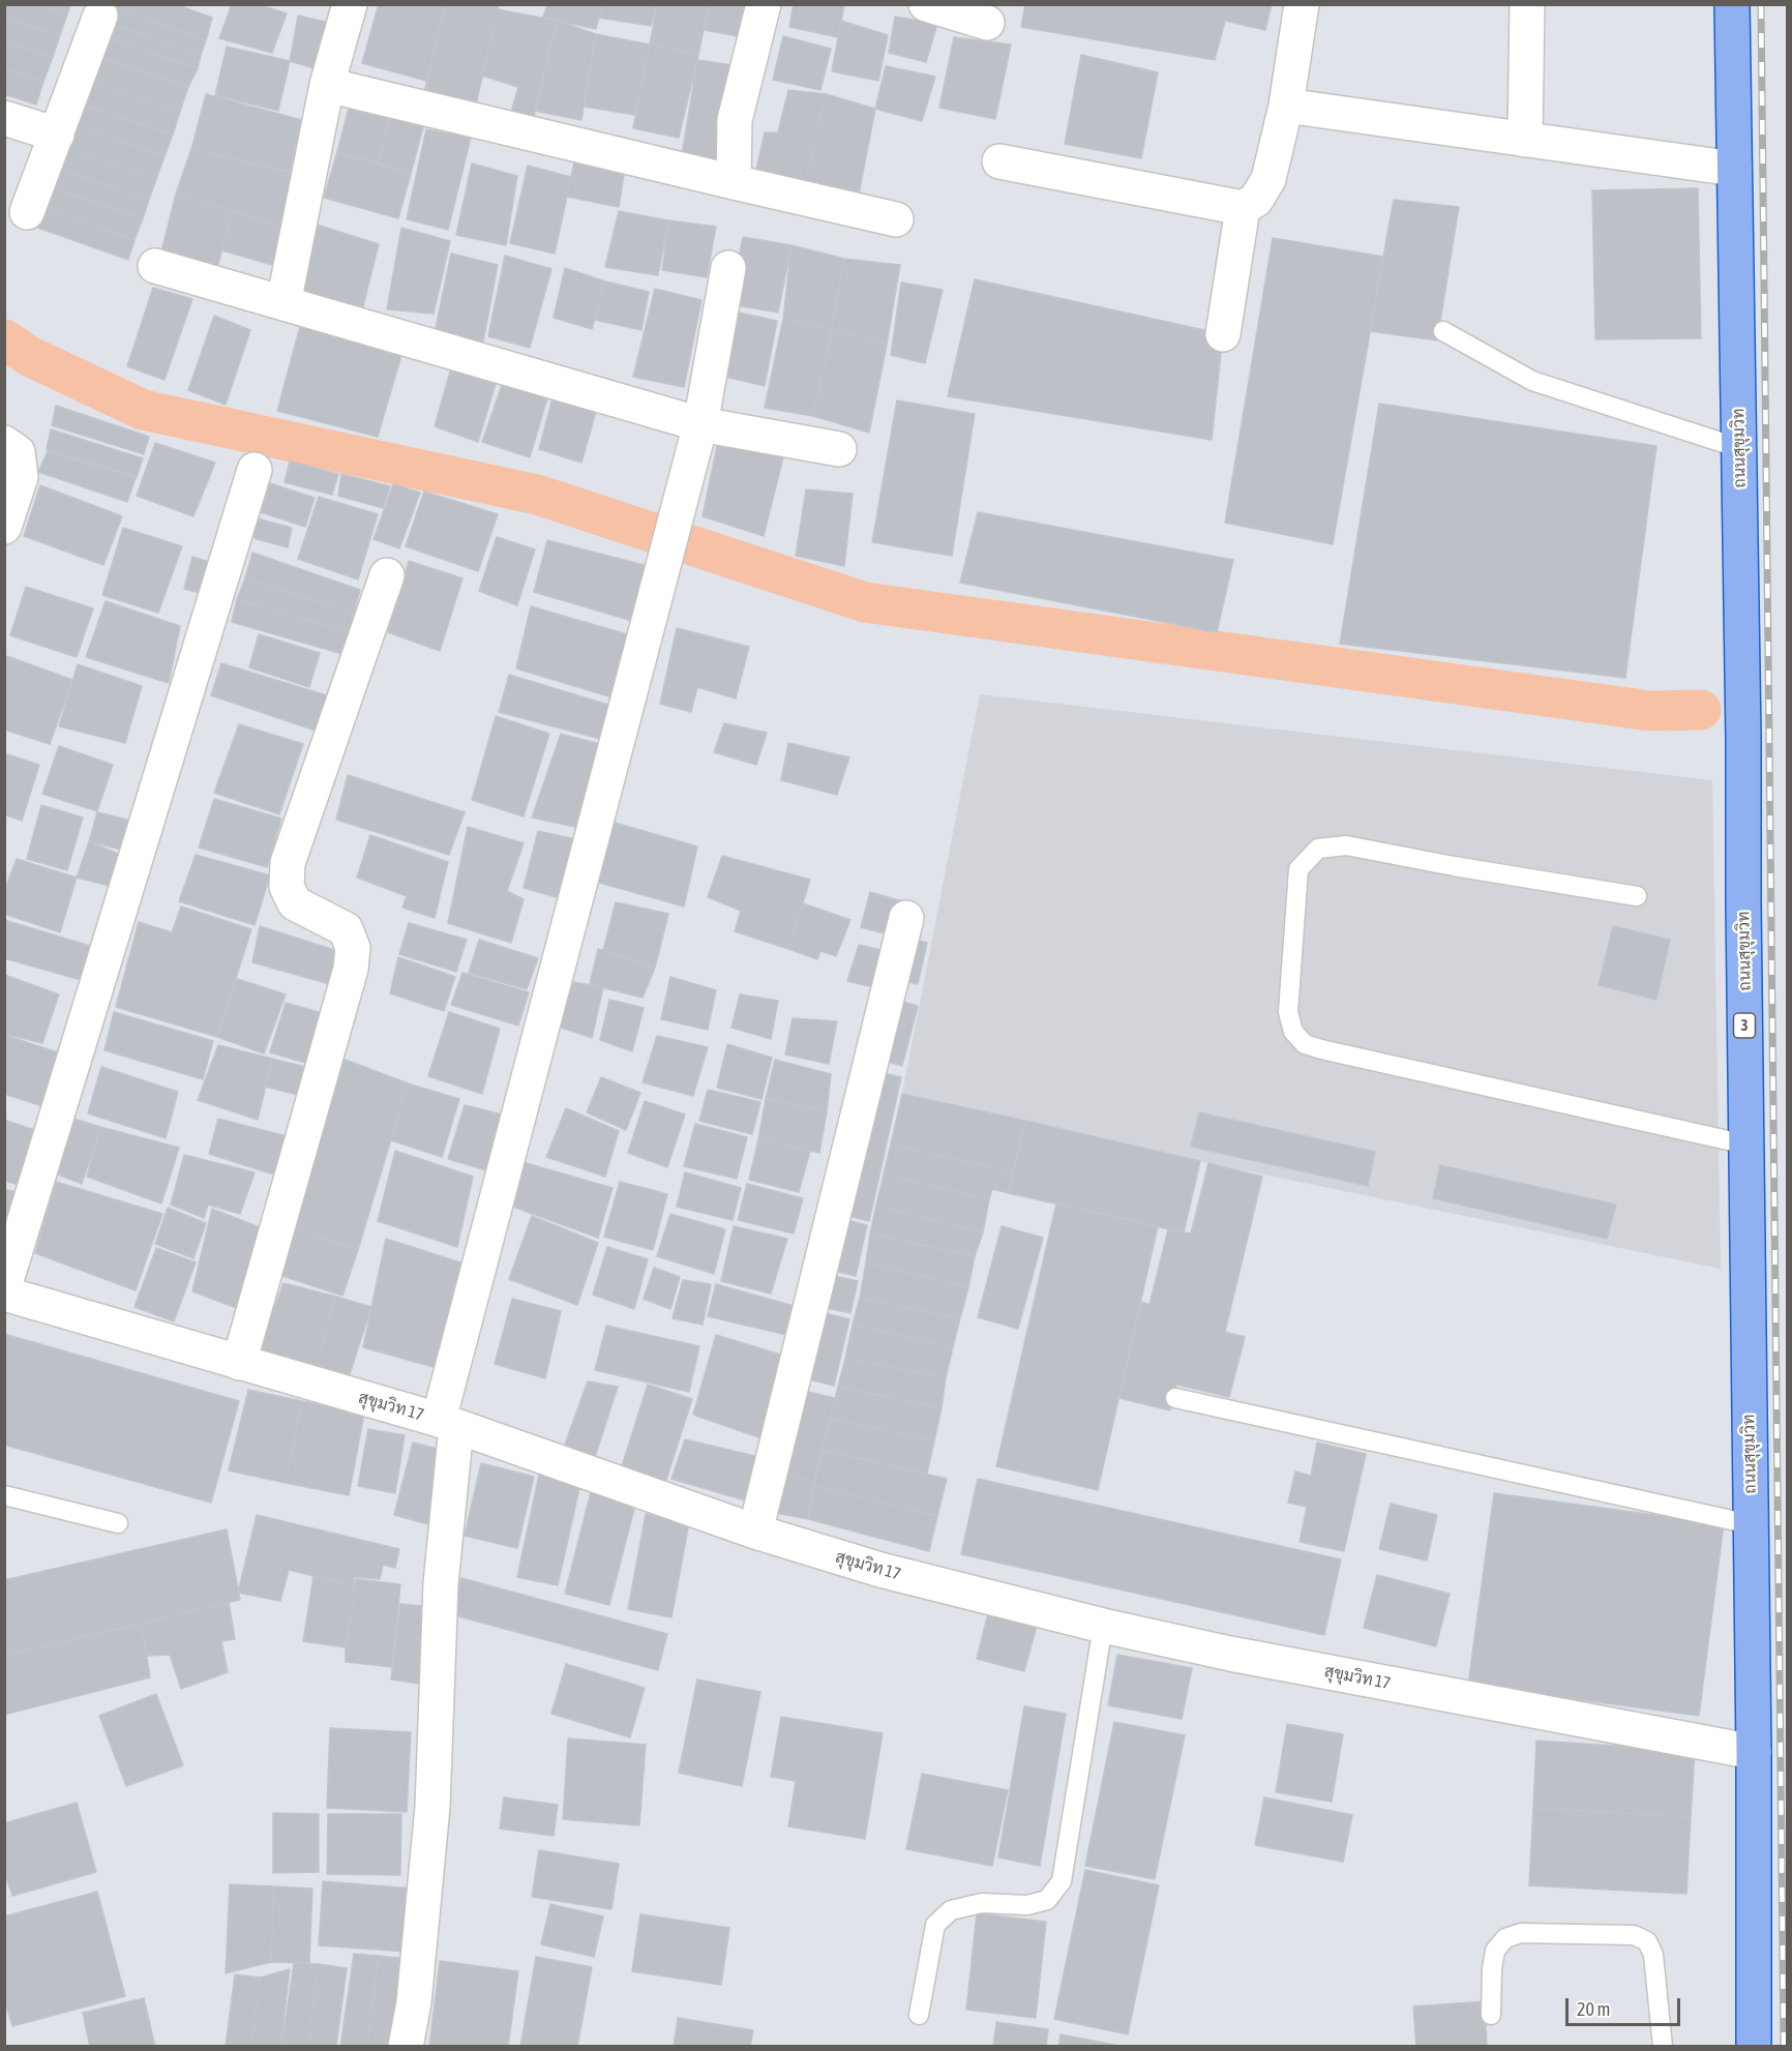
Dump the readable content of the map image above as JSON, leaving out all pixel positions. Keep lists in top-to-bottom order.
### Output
{
  "streets": {
    "highway": ["ถนนสุขุมวิท", "3"],
    "street": ["สุขุมวิท 17"]
  },
  "crossings": [
    ["ถนนสุขุมวิท", "สุขุมวิท 17"]
  ],
  "scale_bar": "20 m"
}
